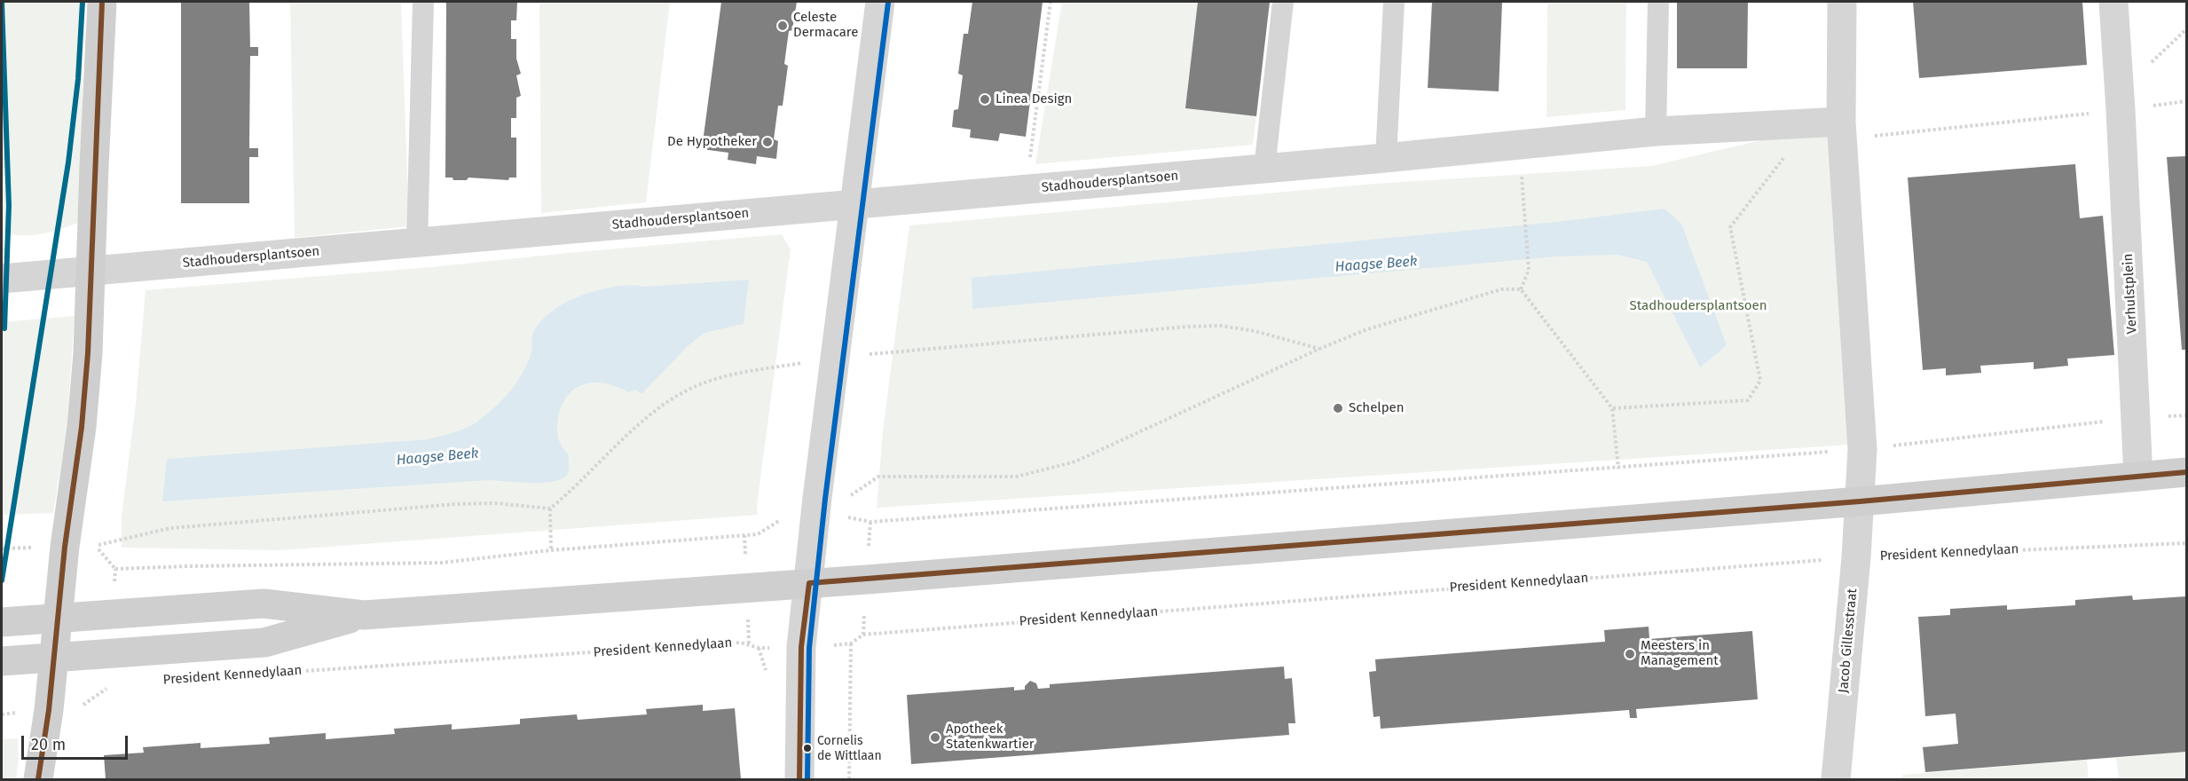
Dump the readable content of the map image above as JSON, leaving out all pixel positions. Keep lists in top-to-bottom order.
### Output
{
  "streets": {
    "street": ["Stadhoudersplantsoen", "Verhulstplein", "Jacob Gillesstraat"],
    "path": ["President Kennedylaan"]
  },
  "crossings": [
    ["President Kennedylaan", "Jacob Gillesstraat"]
  ],
  "water": ["Haagse Beek"],
  "parks": ["Stadhoudersplantsoen"],
  "places": [
    "Celeste Dermacare",
    "Linea Design",
    "De Hypotheker",
    "Schelpen",
    "Meesters in Management",
    "Apotheek Statenkwartier",
    "Cornelis de Wittlaan"
  ],
  "scale_bar": "20 m"
}
